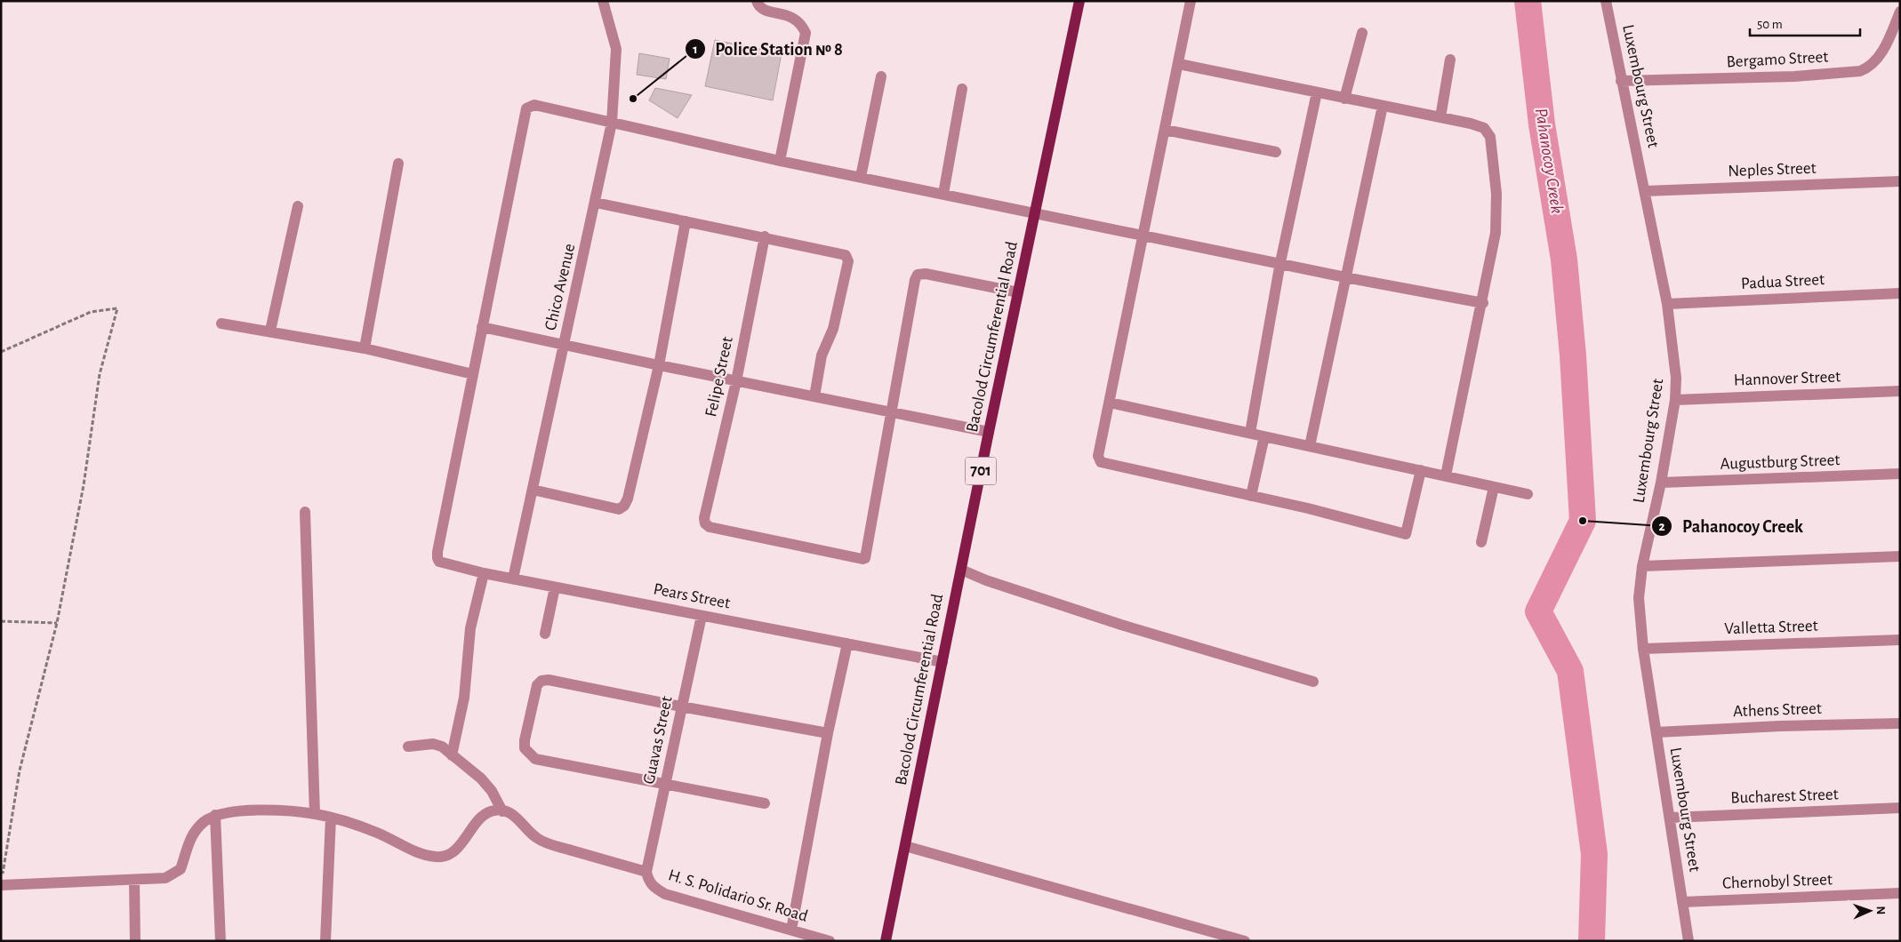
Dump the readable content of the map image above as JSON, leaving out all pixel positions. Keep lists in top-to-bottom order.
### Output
{
  "streets": {
    "main road": ["Bacolod Circumferential Road", "701"],
    "street": [
      "Bergamo Street",
      "Luxembourg Street",
      "Neples Street",
      "Padua Street",
      "Chico Avenue",
      "Felipe Street",
      "Hannover Street",
      "Augustburg Street",
      "Pears Street",
      "Valletta Street",
      "Athens Street",
      "Guavas Street",
      "Bucharest Street",
      "Chernobyl Street",
      "H. S. Polidario Sr. Road"
    ]
  },
  "crossings": [
    ["Bergamo Street", "Luxembourg Street"],
    ["Luxembourg Street", "Neples Street"],
    ["Luxembourg Street", "Padua Street"],
    ["Luxembourg Street", "Hannover Street"],
    ["Luxembourg Street", "Augustburg Street"],
    ["Luxembourg Street", "Valletta Street"],
    ["Luxembourg Street", "Athens Street"],
    ["Luxembourg Street", "Bucharest Street"],
    ["Luxembourg Street", "Chernobyl Street"],
    ["Chico Avenue", "Pears Street"],
    ["Bacolod Circumferential Road", "Pears Street"],
    ["Pears Street", "Guavas Street"],
    ["Guavas Street", "H. S. Polidario Sr. Road"]
  ],
  "water": ["Pahanocoy Creek"],
  "places": ["Police Station № 8", "Pahanocoy Creek"],
  "scale_bar": "50 m",
  "north": "right"
}
